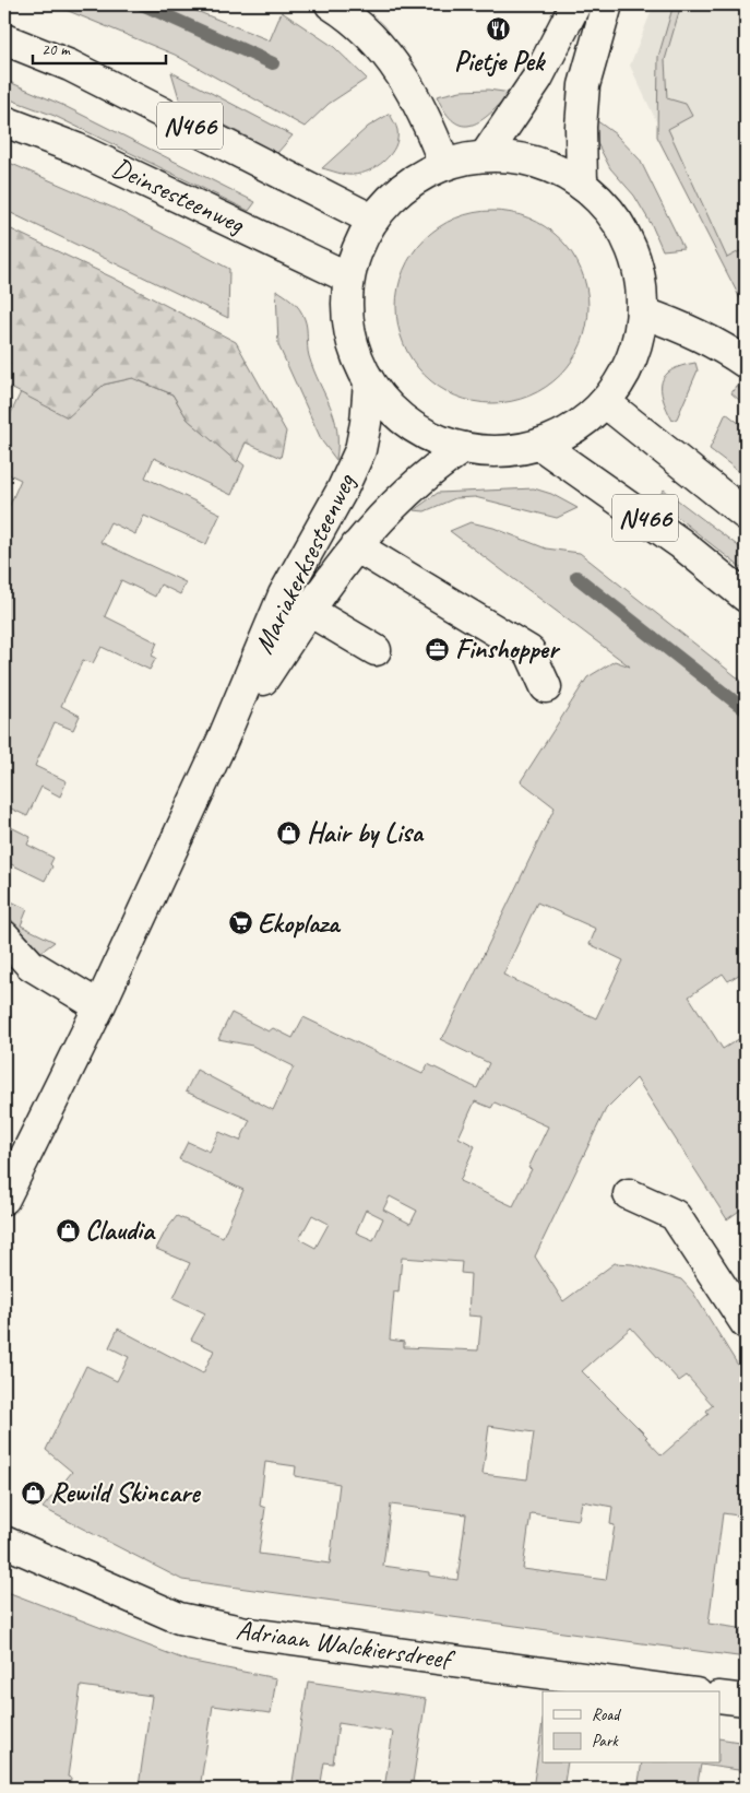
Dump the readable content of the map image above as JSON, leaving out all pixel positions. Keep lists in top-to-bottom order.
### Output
{
  "streets": {
    "main road": [
      "N466",
      "Deinsesteenweg",
      "Mariakerksesteenweg",
      "Adriaan Walckiersdreef"
    ]
  },
  "places": {
    "restaurant": ["Pietje Pek"],
    "office": ["Finshopper"],
    "shop": ["Hair by Lisa", "Claudia", "Rewild Skincare"],
    "supermarket": ["Ekoplaza"]
  },
  "legend": ["Road", "Park"],
  "scale_bar": "20 m"
}
